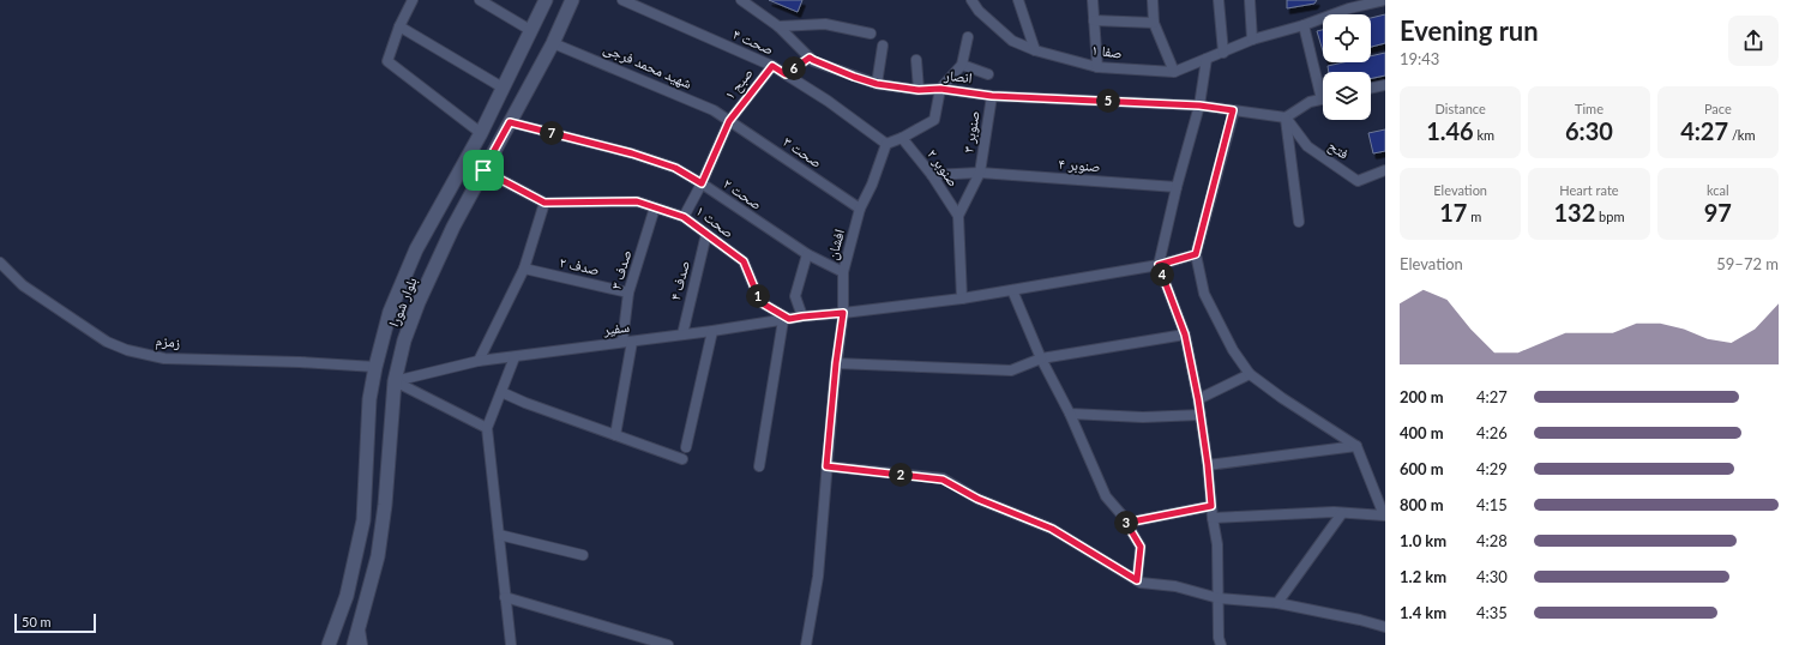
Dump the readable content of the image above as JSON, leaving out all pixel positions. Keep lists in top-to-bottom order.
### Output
{
  "streets": {
    "main road": ["بلوار شورا"],
    "street": [
      "صحت ۴",
      "صفا ۱",
      "شهید محمد فرجی",
      "انصار",
      "صبح ۱",
      "صنوبر ۳",
      "فتح",
      "صحت ۳",
      "صنوبر ۴",
      "صنوبر ۲",
      "صحت ۲",
      "صحت ۱",
      "افشان",
      "صدف ۲",
      "صدف ۳",
      "صدف ۴",
      "سفیر",
      "زمزم"
    ]
  },
  "crossings": [
    ["صحت ۴", "صبح ۱"],
    ["صحت ۴", "افشان"],
    ["شهید محمد فرجی", "صبح ۱"],
    ["شهید محمد فرجی", "صحت ۳"],
    ["شهید محمد فرجی", "بلوار شورا"],
    ["انصار", "صنوبر ۳"],
    ["انصار", "فتح"],
    ["صبح ۱", "صحت ۳"],
    ["صبح ۱", "صحت ۲"],
    ["صبح ۱", "صحت ۱"],
    ["صنوبر ۳", "صنوبر ۴"],
    ["صنوبر ۳", "صنوبر ۲"],
    ["صحت ۳", "افشان"],
    ["صنوبر ۴", "صنوبر ۲"],
    ["صحت ۲", "افشان"],
    ["صحت ۲", "بلوار شورا"],
    ["صحت ۱", "صدف ۳"],
    ["صحت ۱", "صدف ۴"],
    ["صحت ۱", "بلوار شورا"],
    ["صحت ۱", "سفیر"],
    ["افشان", "سفیر"],
    ["صدف ۲", "صدف ۳"],
    ["صدف ۳", "سفیر"],
    ["صدف ۴", "سفیر"],
    ["بلوار شورا", "سفیر"],
    ["بلوار شورا", "زمزم"]
  ],
  "scale_bar": "50 m",
  "page": {
    "heading": ["Evening run", "19:43"],
    "pins": [
      "6",
      "5",
      "7",
      "4",
      "1",
      "2",
      "3"
    ],
    "stats": [
      ["Distance", "1.46 km"],
      ["Time", "6:30"],
      ["Pace", "4:27 /km"],
      ["Elevation", "17 m"],
      ["Heart rate", "132 bpm"],
      ["kcal", "97"]
    ],
    "chart": ["Elevation", "59–72 m"],
    "list": [
      {
        "name": "200 m",
        "note": "4:27"
      },
      {
        "name": "400 m",
        "note": "4:26"
      },
      {
        "name": "600 m",
        "note": "4:29"
      },
      {
        "name": "800 m",
        "note": "4:15"
      },
      {
        "name": "1.0 km",
        "note": "4:28"
      },
      {
        "name": "1.2 km",
        "note": "4:30"
      },
      {
        "name": "1.4 km",
        "note": "4:35"
      }
    ],
    "scale": "50 m"
  }
}
